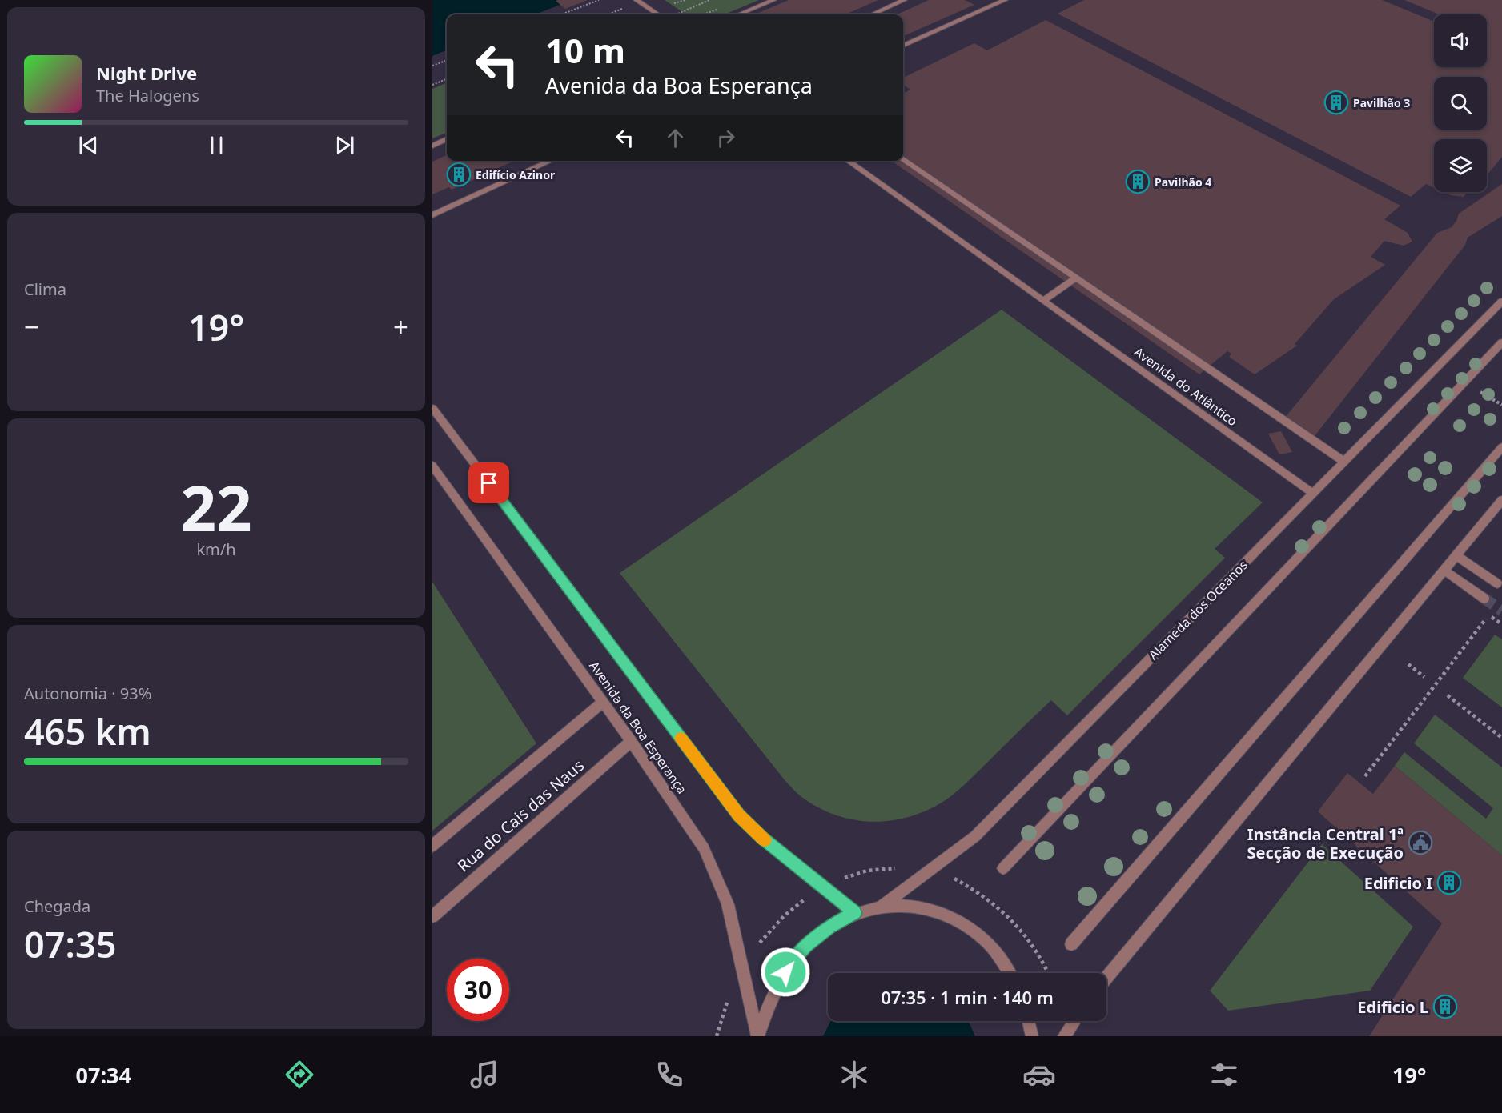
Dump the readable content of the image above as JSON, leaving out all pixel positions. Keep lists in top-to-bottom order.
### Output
{
  "streets": {
    "street": [
      "Avenida do Atlântico",
      "Alameda dos Oceanos",
      "Avenida da Boa Esperança",
      "Rua do Cais das Naus"
    ]
  },
  "crossings": [
    ["Avenida do Atlântico", "Alameda dos Oceanos"],
    ["Avenida da Boa Esperança", "Rua do Cais das Naus"]
  ],
  "places": {
    "building": [
      "Pavilhão 3",
      "Edifício Azinor",
      "Pavilhão 4",
      "Edificio I",
      "Edificio L"
    ],
    "public building": ["Instância Central 1ª Secção de Execução"]
  },
  "page": {
    "turn": ["10 m", "Avenida da Boa Esperança"],
    "song": ["Night Drive", "The Halogens"],
    "tile": [
      "Clima",
      ["22", "km/h"],
      ["Autonomia · 93%", "465 km"],
      ["Chegada", "07:35"]
    ],
    "heat": ["−", "19°", "+"],
    "limit": "30",
    "trip": "07:35 · 1 min · 140 m",
    "tabs": ["07:34", "19°"]
  }
}
